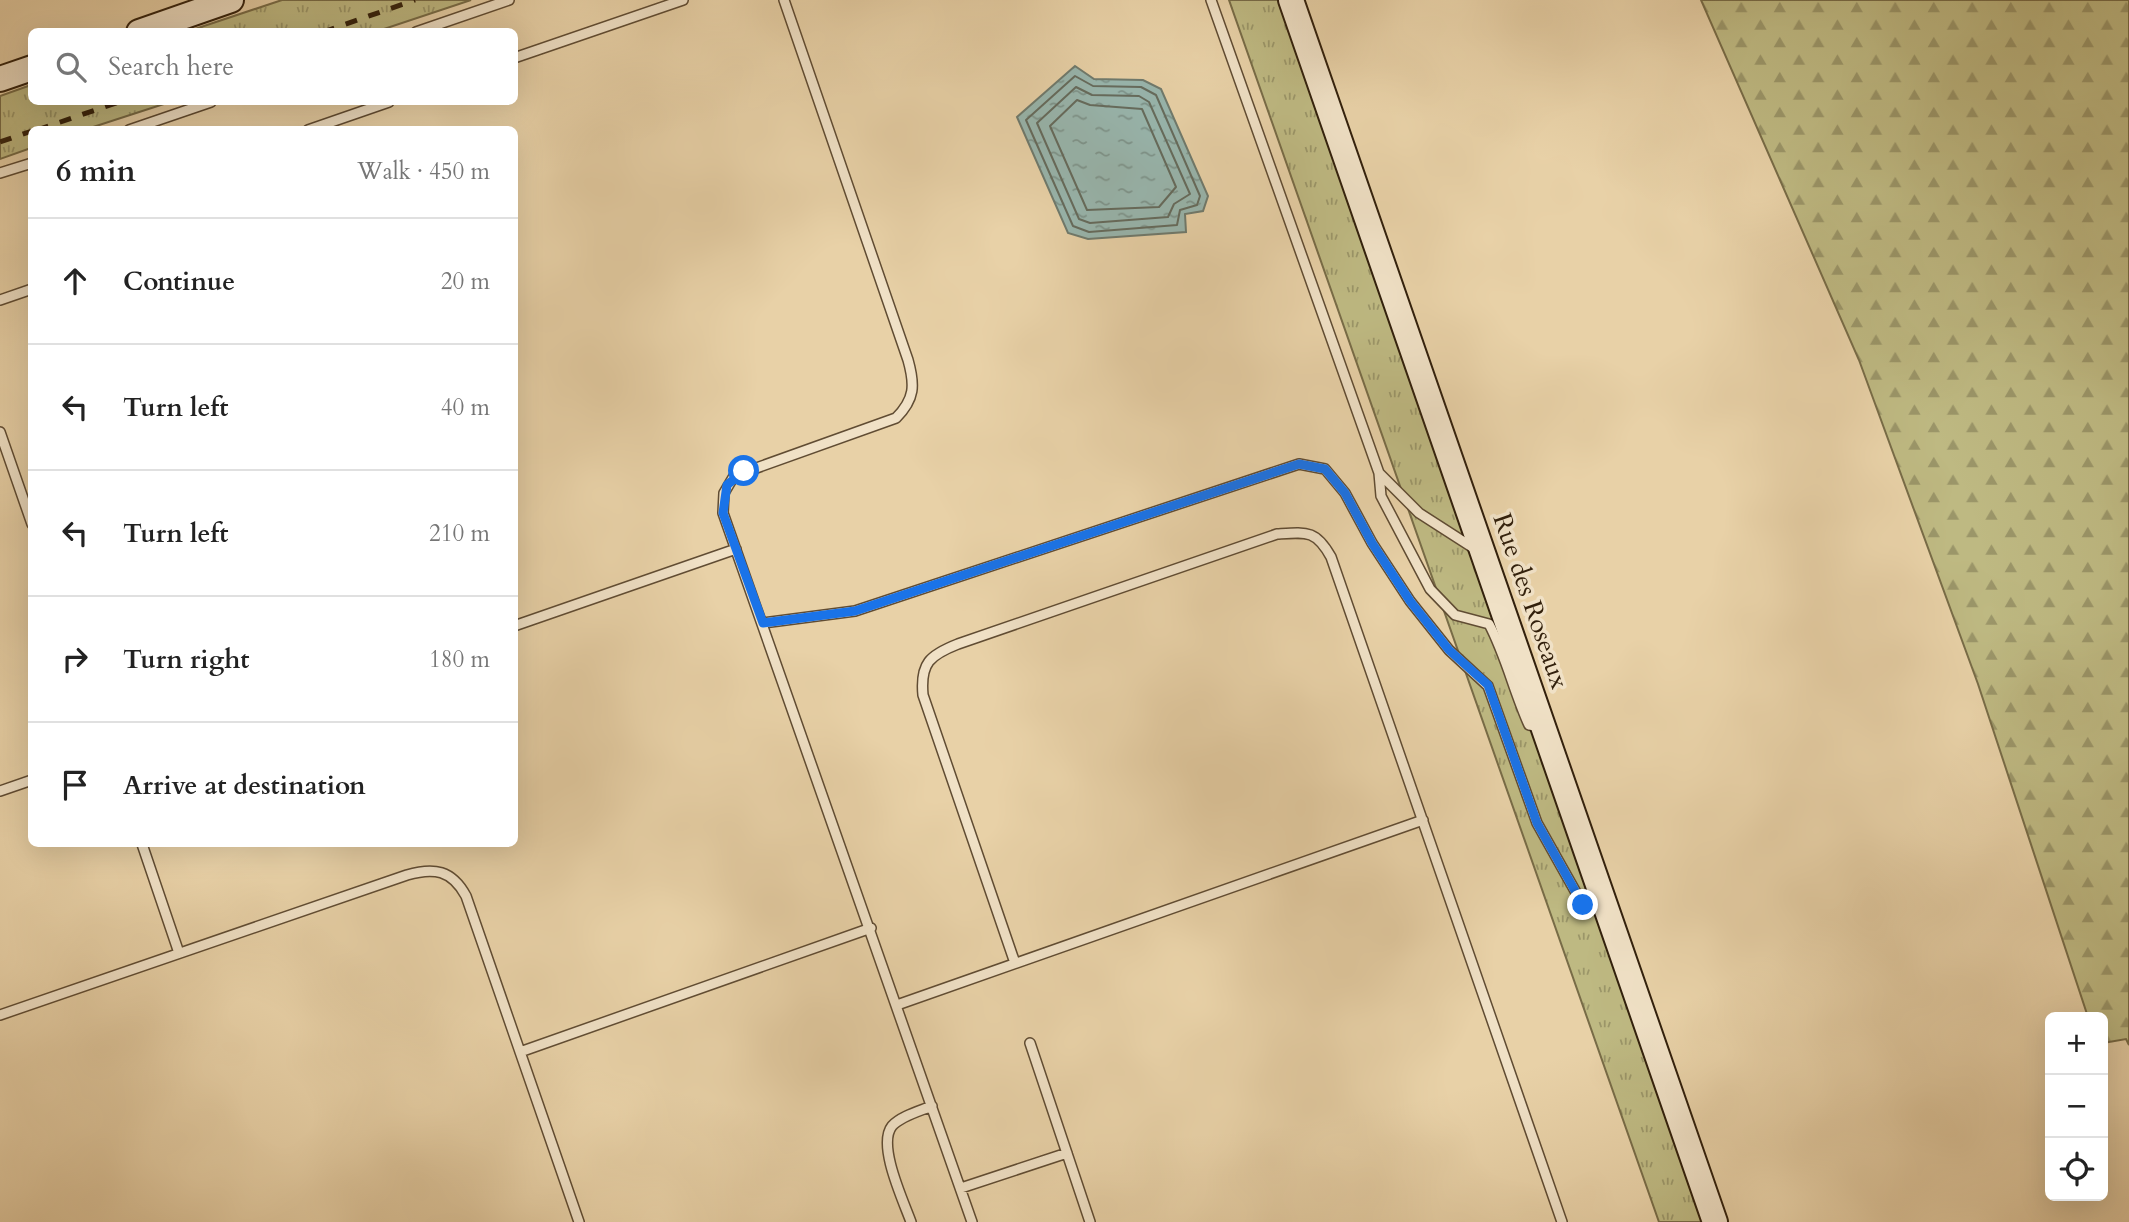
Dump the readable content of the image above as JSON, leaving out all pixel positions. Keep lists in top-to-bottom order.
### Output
{
  "streets": {
    "street": ["Rue des Roseaux"]
  },
  "page": {
    "search": "Search here",
    "heading": ["6 min", "Walk · 450 m"],
    "list": [
      ["Continue", "20 m"],
      ["Turn left", "40 m"],
      ["Turn left", "210 m"],
      ["Turn right", "180 m"],
      "Arrive at destination"
    ],
    "map_buttons": ["+", "−"]
  }
}
